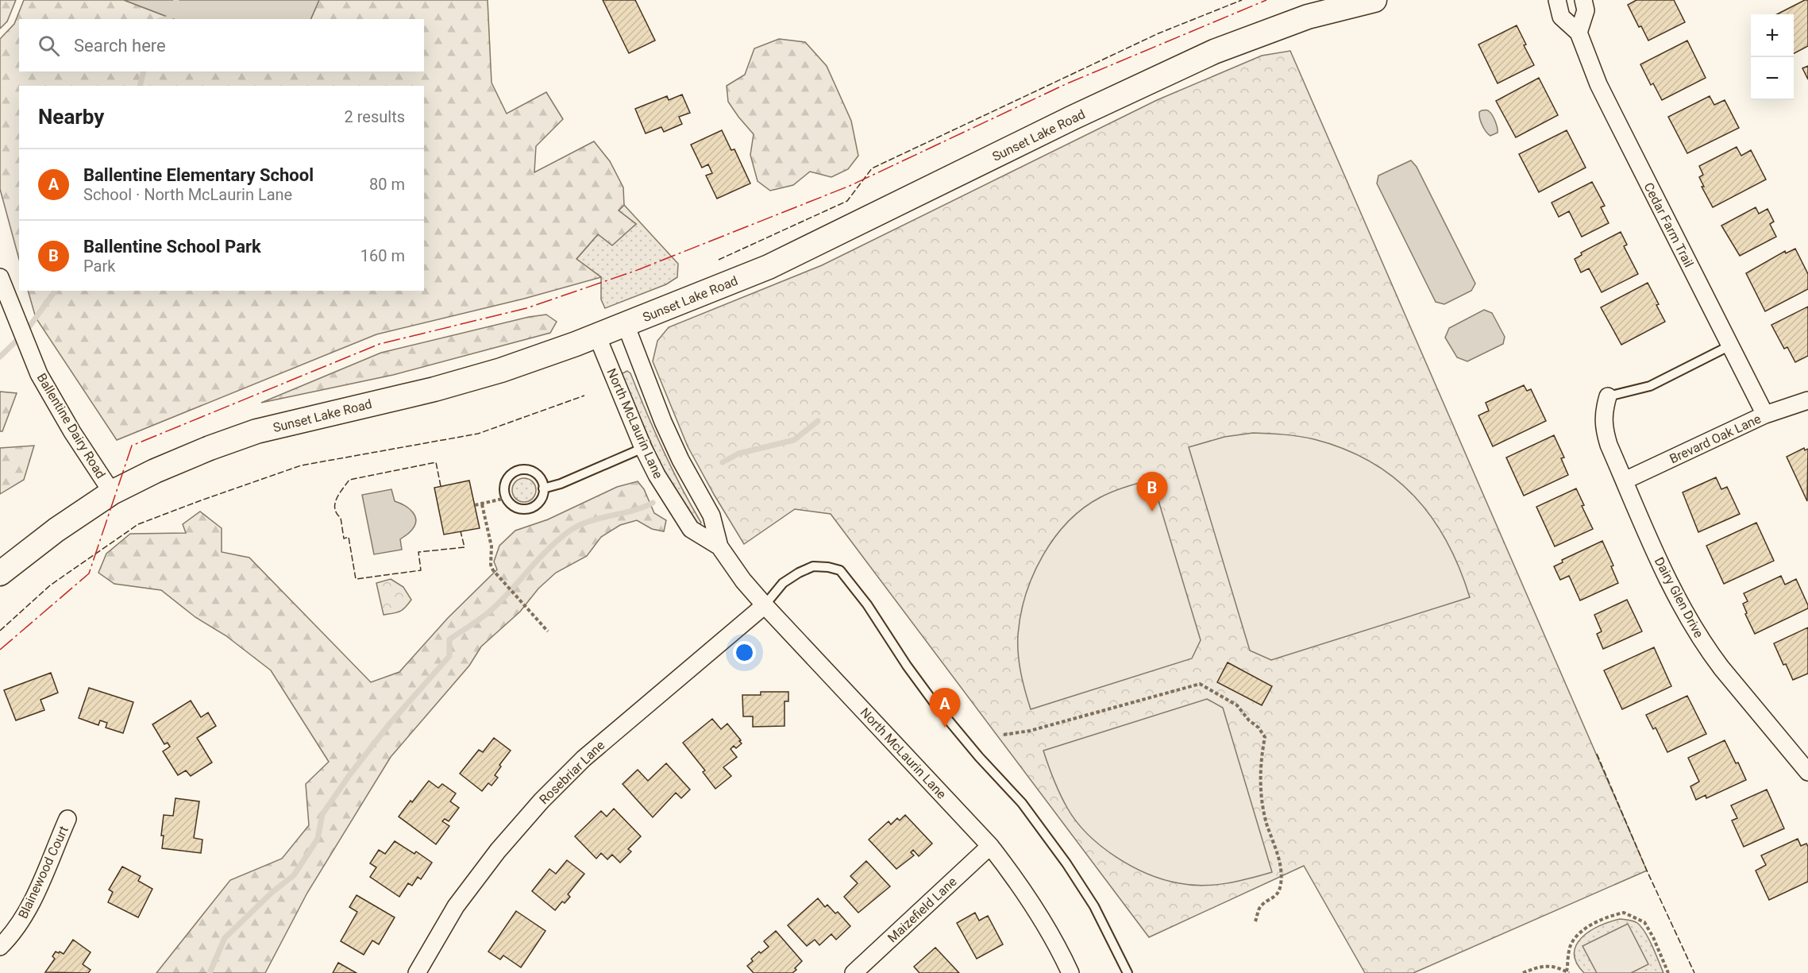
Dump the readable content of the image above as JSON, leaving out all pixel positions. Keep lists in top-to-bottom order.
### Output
{
  "streets": {
    "main road": ["Sunset Lake Road"],
    "street": [
      "Cedar Farm Trail",
      "North McLaurin Lane",
      "Ballentine Dairy Road",
      "Brevard Oak Lane",
      "Dairy Glen Drive",
      "Rosebriar Lane",
      "Blainewood Court",
      "Maizefield Lane"
    ]
  },
  "crossings": [
    ["Sunset Lake Road", "North McLaurin Lane"],
    ["Sunset Lake Road", "Ballentine Dairy Road"],
    ["Cedar Farm Trail", "Brevard Oak Lane"],
    ["North McLaurin Lane", "Rosebriar Lane"],
    ["North McLaurin Lane", "Maizefield Lane"],
    ["Brevard Oak Lane", "Dairy Glen Drive"]
  ],
  "page": {
    "map_buttons": ["+", "−"],
    "search": "Search here",
    "heading": ["Nearby", "2 results"],
    "list": [
      {
        "mark": "A",
        "name": "Ballentine Elementary School",
        "note": "School · North McLaurin Lane",
        "value": "80 m"
      },
      {
        "mark": "B",
        "name": "Ballentine School Park",
        "note": "Park",
        "value": "160 m"
      }
    ],
    "pins": ["B", "A"]
  }
}
